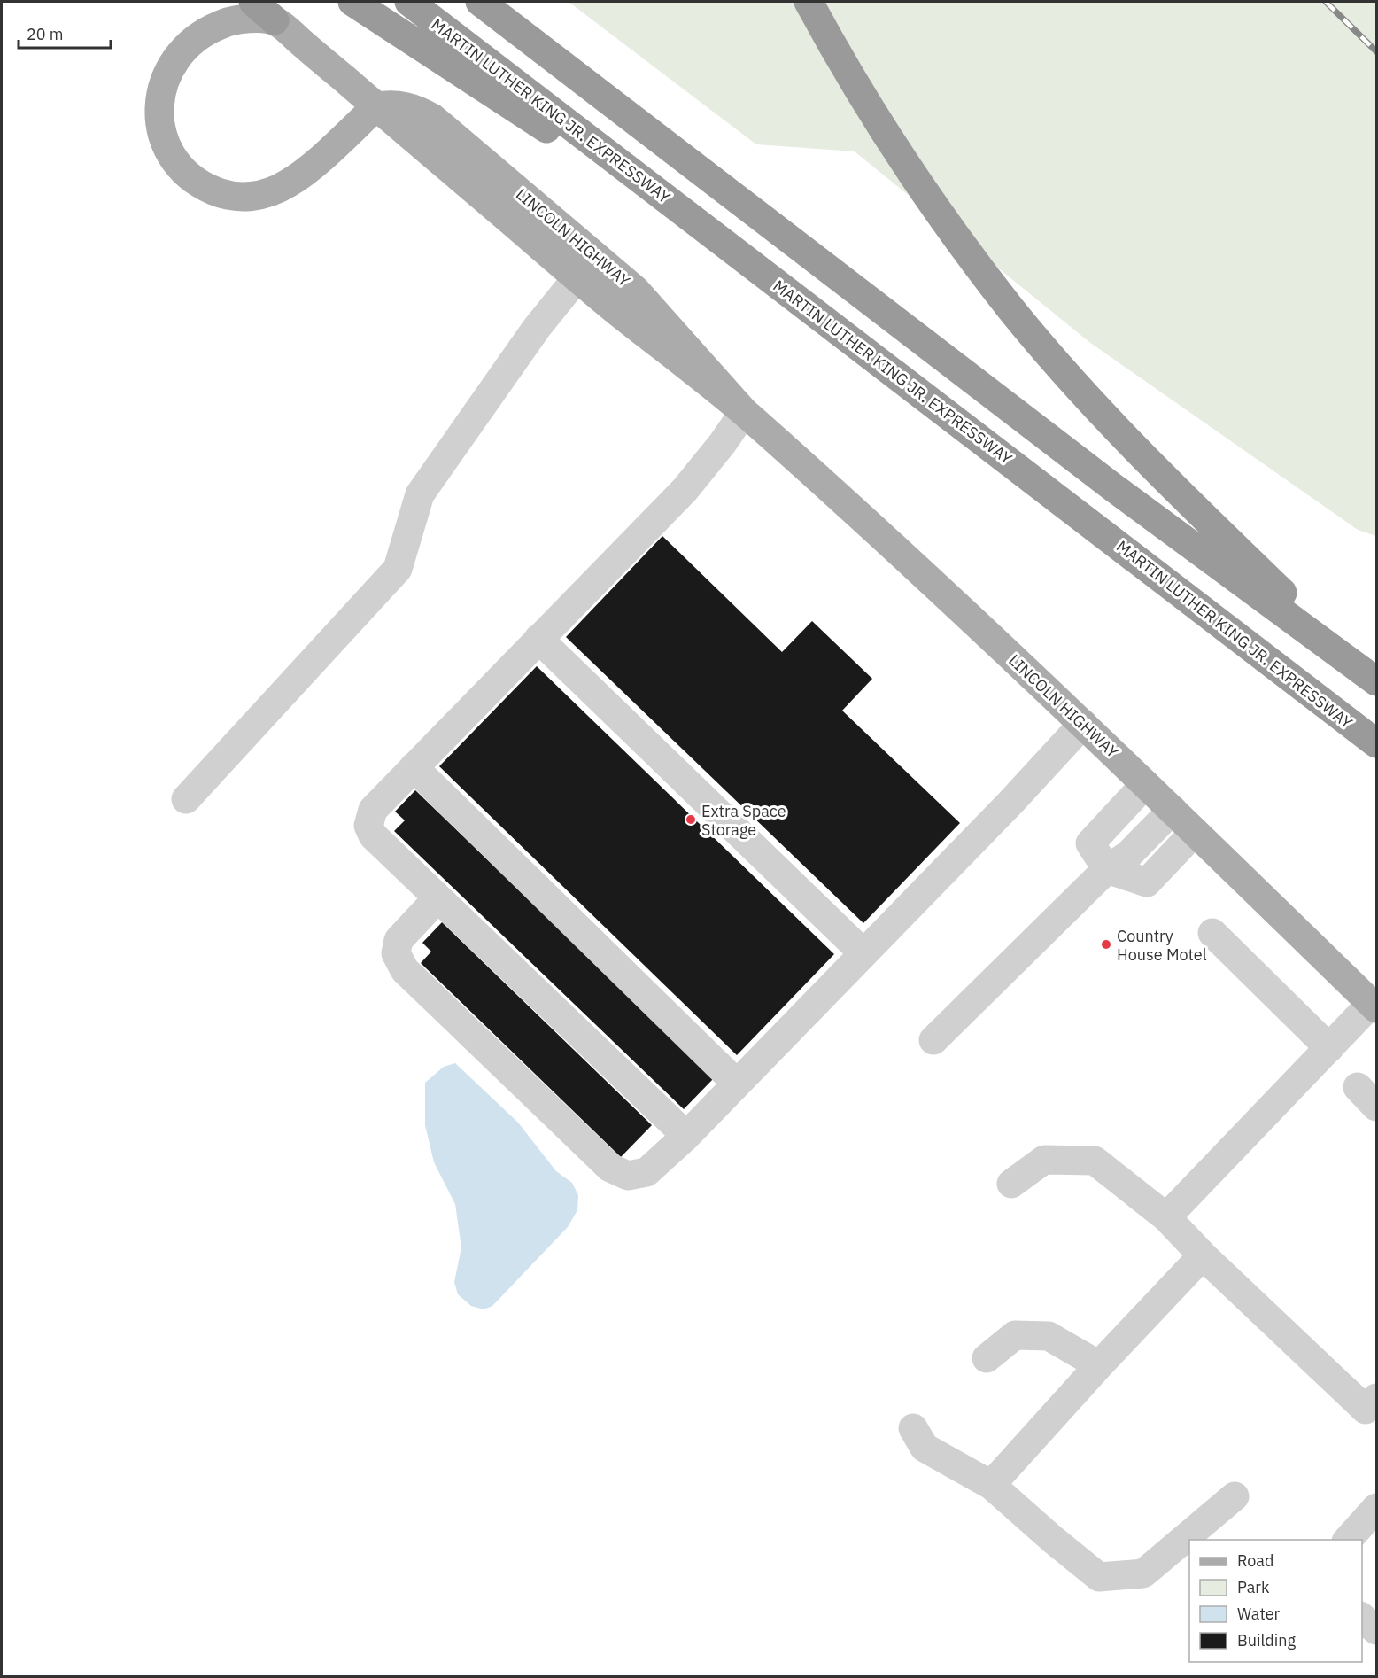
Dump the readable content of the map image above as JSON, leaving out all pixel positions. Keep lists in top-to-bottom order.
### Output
{
  "streets": {
    "highway": ["MARTIN LUTHER KING JR. EXPRESSWAY"],
    "main road": ["LINCOLN HIGHWAY"]
  },
  "places": ["Extra Space Storage", "Country House Motel"],
  "legend": [
    "Road",
    "Park",
    "Water",
    "Building"
  ],
  "scale_bar": "20 m"
}
